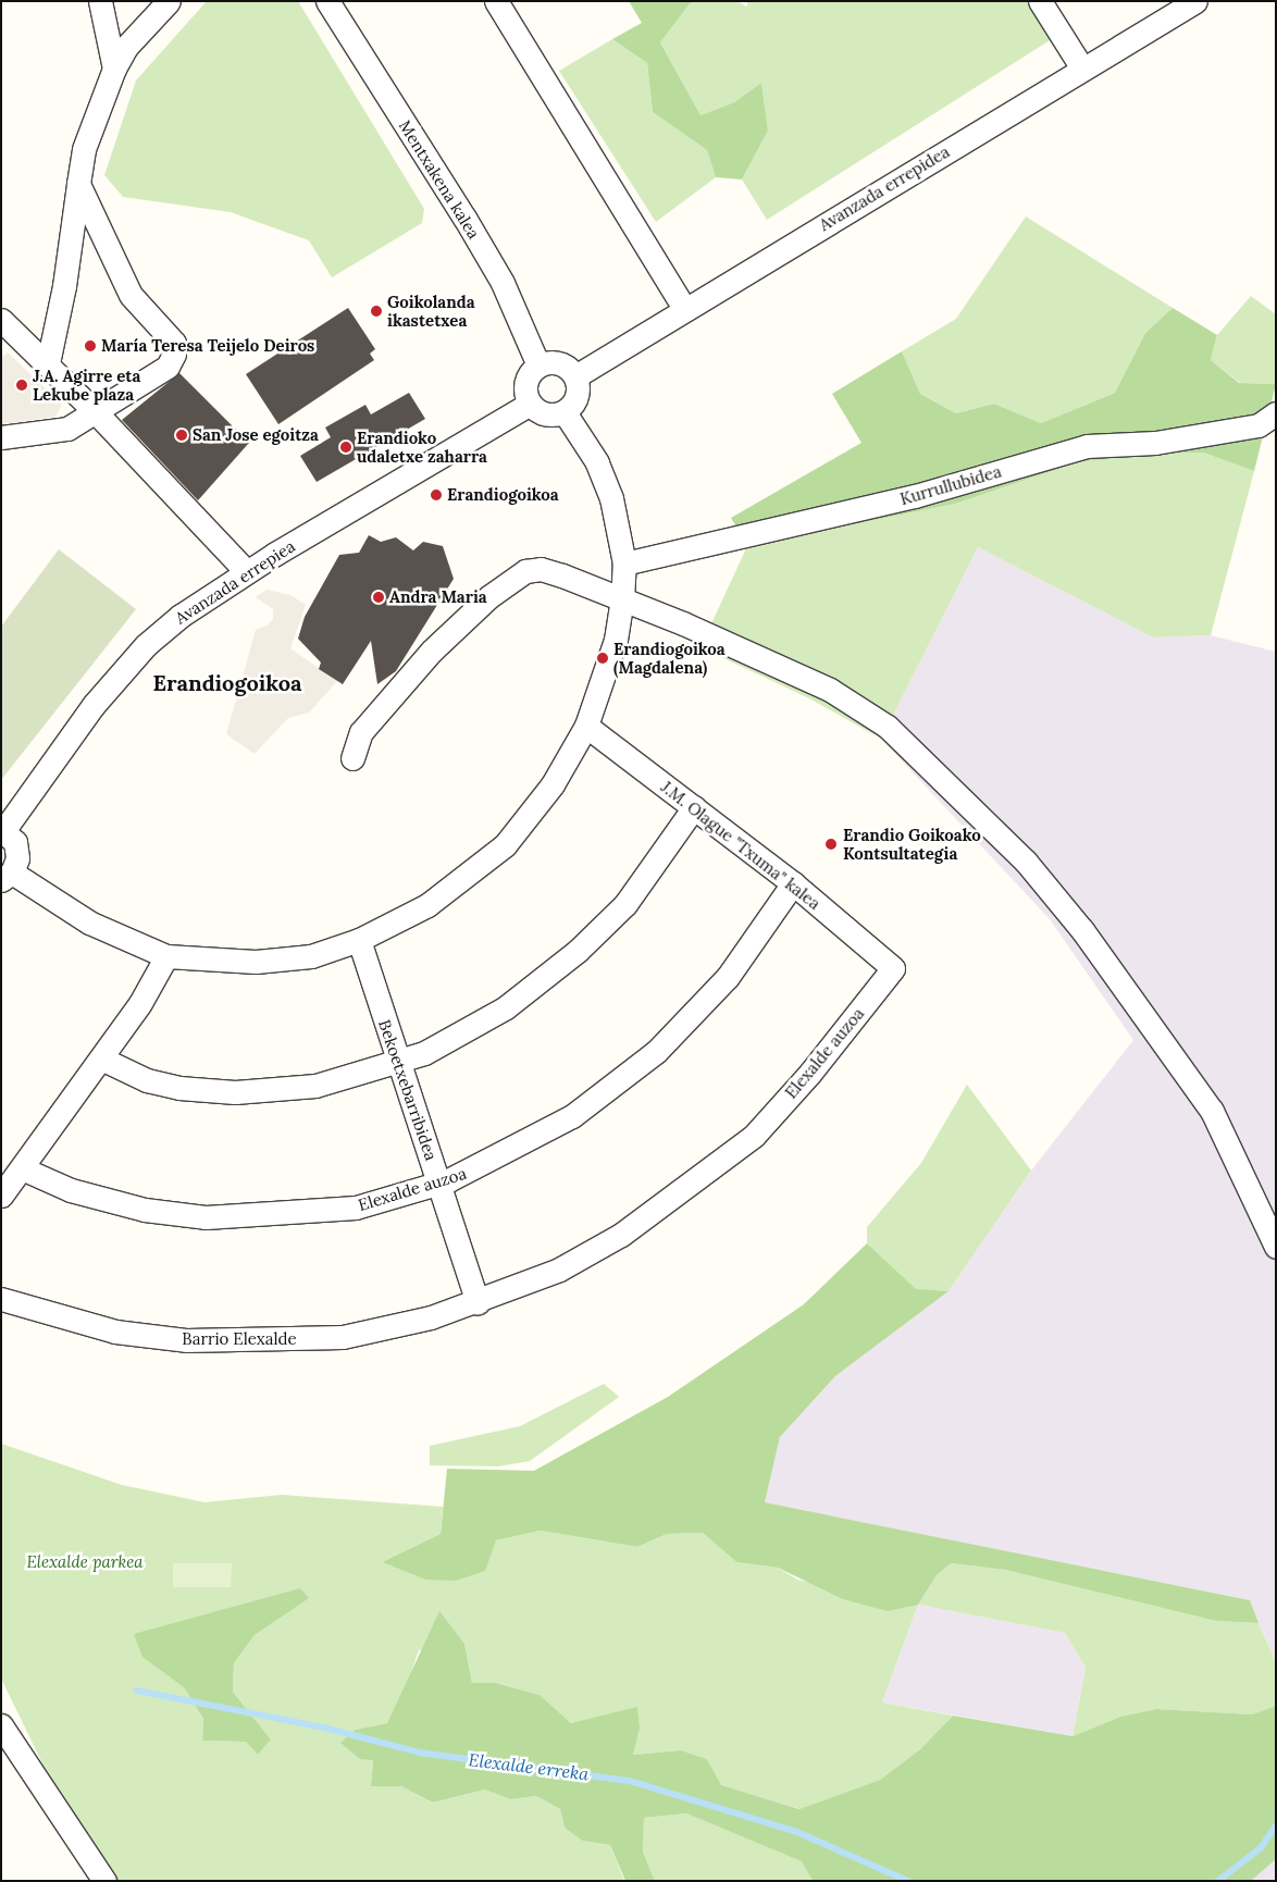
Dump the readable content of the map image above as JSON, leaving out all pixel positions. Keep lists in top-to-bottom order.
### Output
{
  "streets": {
    "street": [
      "Mentxakena kalea",
      "Avanzada errepidea",
      "Kurrullubidea",
      "Avanzada errepiea",
      "J.M. Olague \"Txuma\" kalea",
      "Elexalde auzoa",
      "Bekoetxebarribidea",
      "Barrio Elexalde"
    ]
  },
  "crossings": [
    ["Mentxakena kalea", "Avanzada errepidea"],
    ["Mentxakena kalea", "Avanzada errepiea"],
    ["Avanzada errepidea", "Avanzada errepiea"],
    ["J.M. Olague \"Txuma\" kalea", "Elexalde auzoa"],
    ["Elexalde auzoa", "Bekoetxebarribidea"],
    ["Elexalde auzoa", "Barrio Elexalde"],
    ["Bekoetxebarribidea", "Barrio Elexalde"]
  ],
  "districts": ["Erandiogoikoa"],
  "water": ["Elexalde erreka"],
  "parks": ["Elexalde parkea"],
  "places": [
    "Goikolanda ikastetxea",
    "María Teresa Teijelo Deiros",
    "J.A. Agirre eta Lekube plaza",
    "San Jose egoitza",
    "Erandioko udaletxe zaharra",
    "Erandiogoikoa",
    "Andra Maria",
    "Erandiogoikoa (Magdalena)",
    "Erandio Goikoako Kontsultategia"
  ]
}
